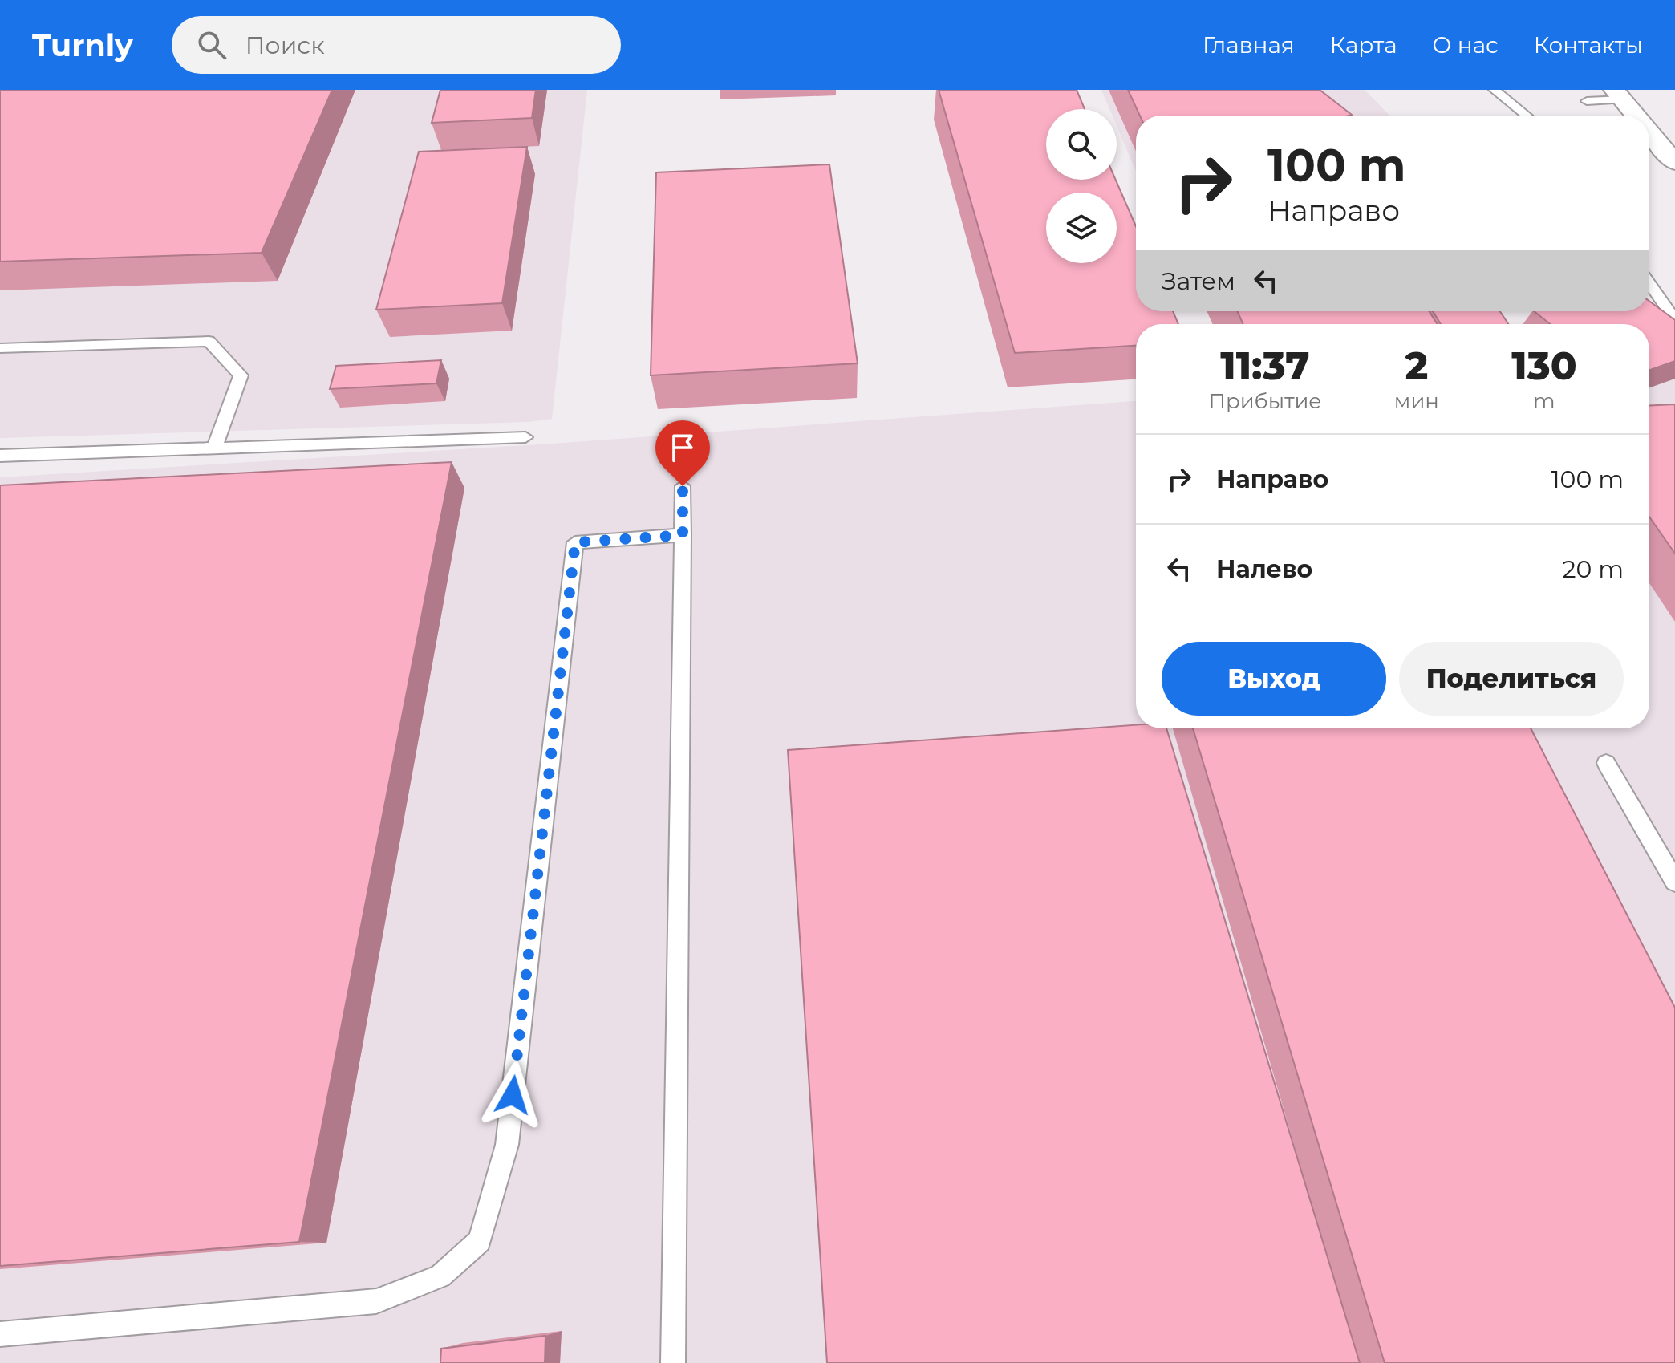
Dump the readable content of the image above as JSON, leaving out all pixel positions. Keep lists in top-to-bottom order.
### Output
{
  "page": {
    "header": "Turnly",
    "search": "Поиск",
    "nav": [
      "Главная",
      "Карта",
      "О нас",
      "Контакты"
    ],
    "turn": ["100 m", "Направо"],
    "then": "Затем",
    "eta": [
      "11:37",
      "Прибытие",
      "2",
      "мин",
      "130",
      "m"
    ],
    "list": [
      {
        "name": "Направо",
        "value": "100 m"
      },
      {
        "name": "Налево",
        "value": "20 m"
      }
    ],
    "buttons": ["Выход", "Поделиться"]
  }
}
